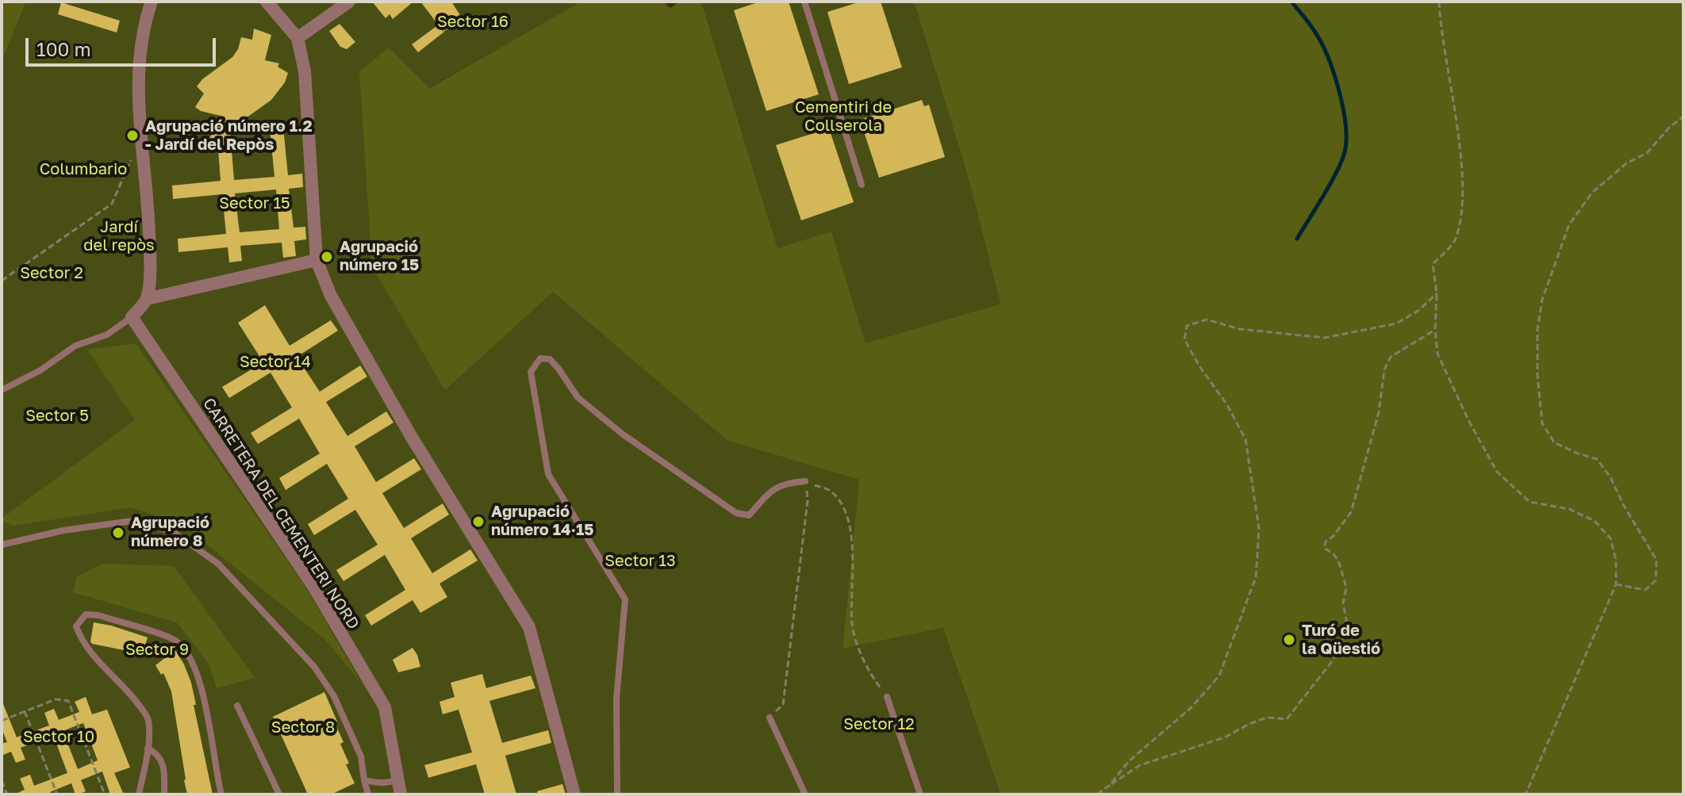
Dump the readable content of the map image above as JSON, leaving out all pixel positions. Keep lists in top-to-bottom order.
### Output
{
  "streets": {
    "street": ["CARRETERA DEL CEMENTERI NORD"]
  },
  "parks": [
    "Sector 16",
    "Cementiri de Collserola",
    "Columbario",
    "Sector 15",
    "Jardí del repòs",
    "Sector 2",
    "Sector 14",
    "Sector 5",
    "Sector 13",
    "Sector 9",
    "Sector 12",
    "Sector 8",
    "Sector 10"
  ],
  "places": [
    "Agrupació número 1.2 - Jardí del Repòs",
    "Agrupació número 15",
    "Agrupació número 14·15",
    "Agrupació número 8",
    "Turó de la Qüestió"
  ],
  "scale_bar": "100 m"
}
